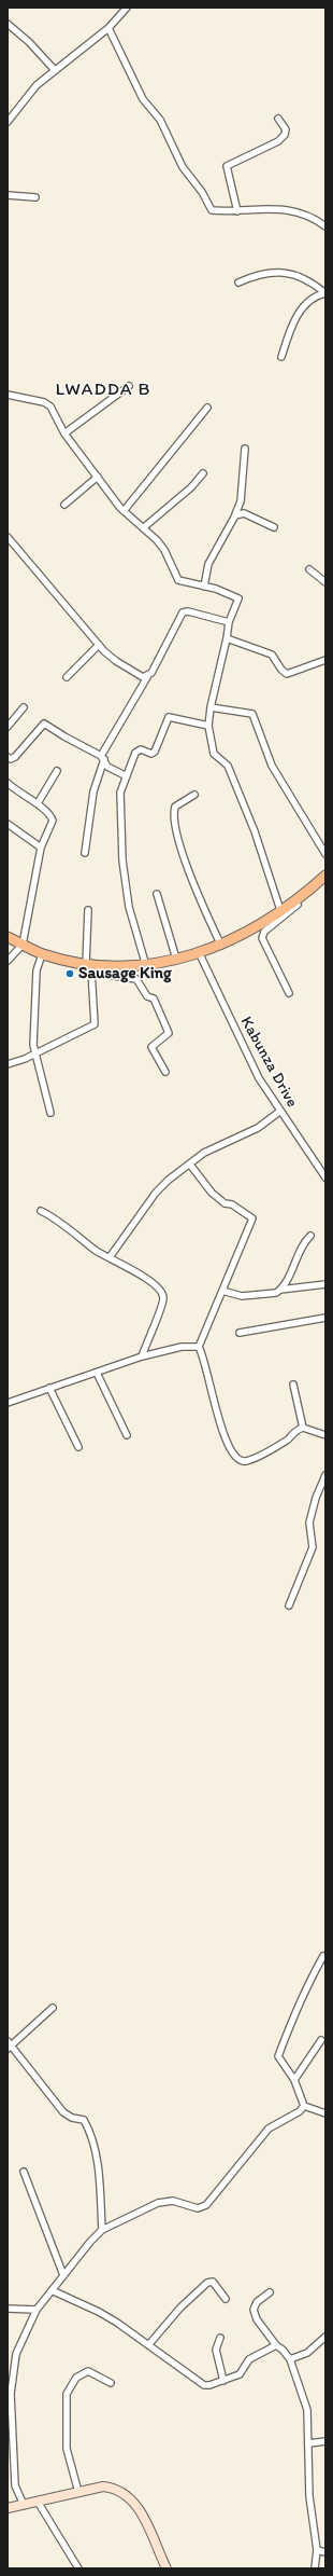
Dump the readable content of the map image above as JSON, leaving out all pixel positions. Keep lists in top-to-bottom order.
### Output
{
  "streets": {
    "street": ["Kabunza Drive"]
  },
  "districts": ["LWADDA B"],
  "places": ["Sausage King"]
}
